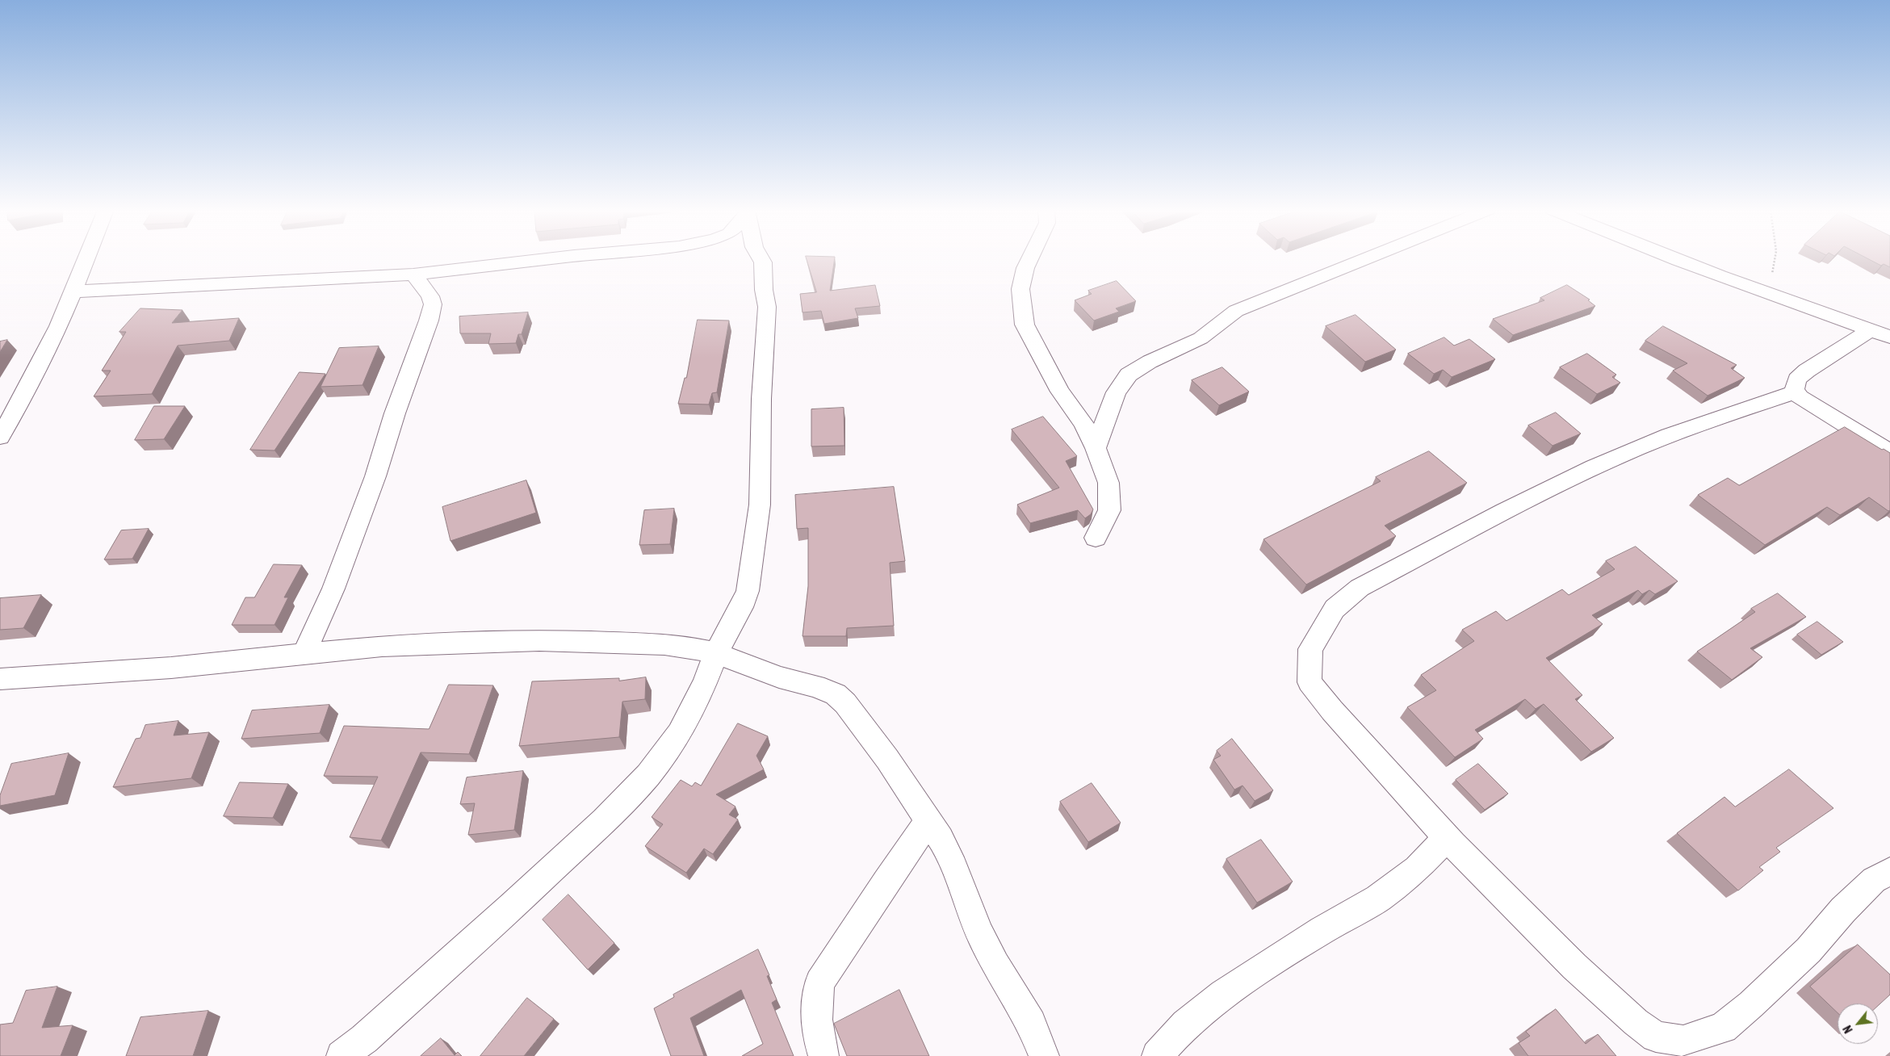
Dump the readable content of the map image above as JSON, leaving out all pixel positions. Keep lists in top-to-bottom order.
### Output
{
  "north": "bottom left"
}
